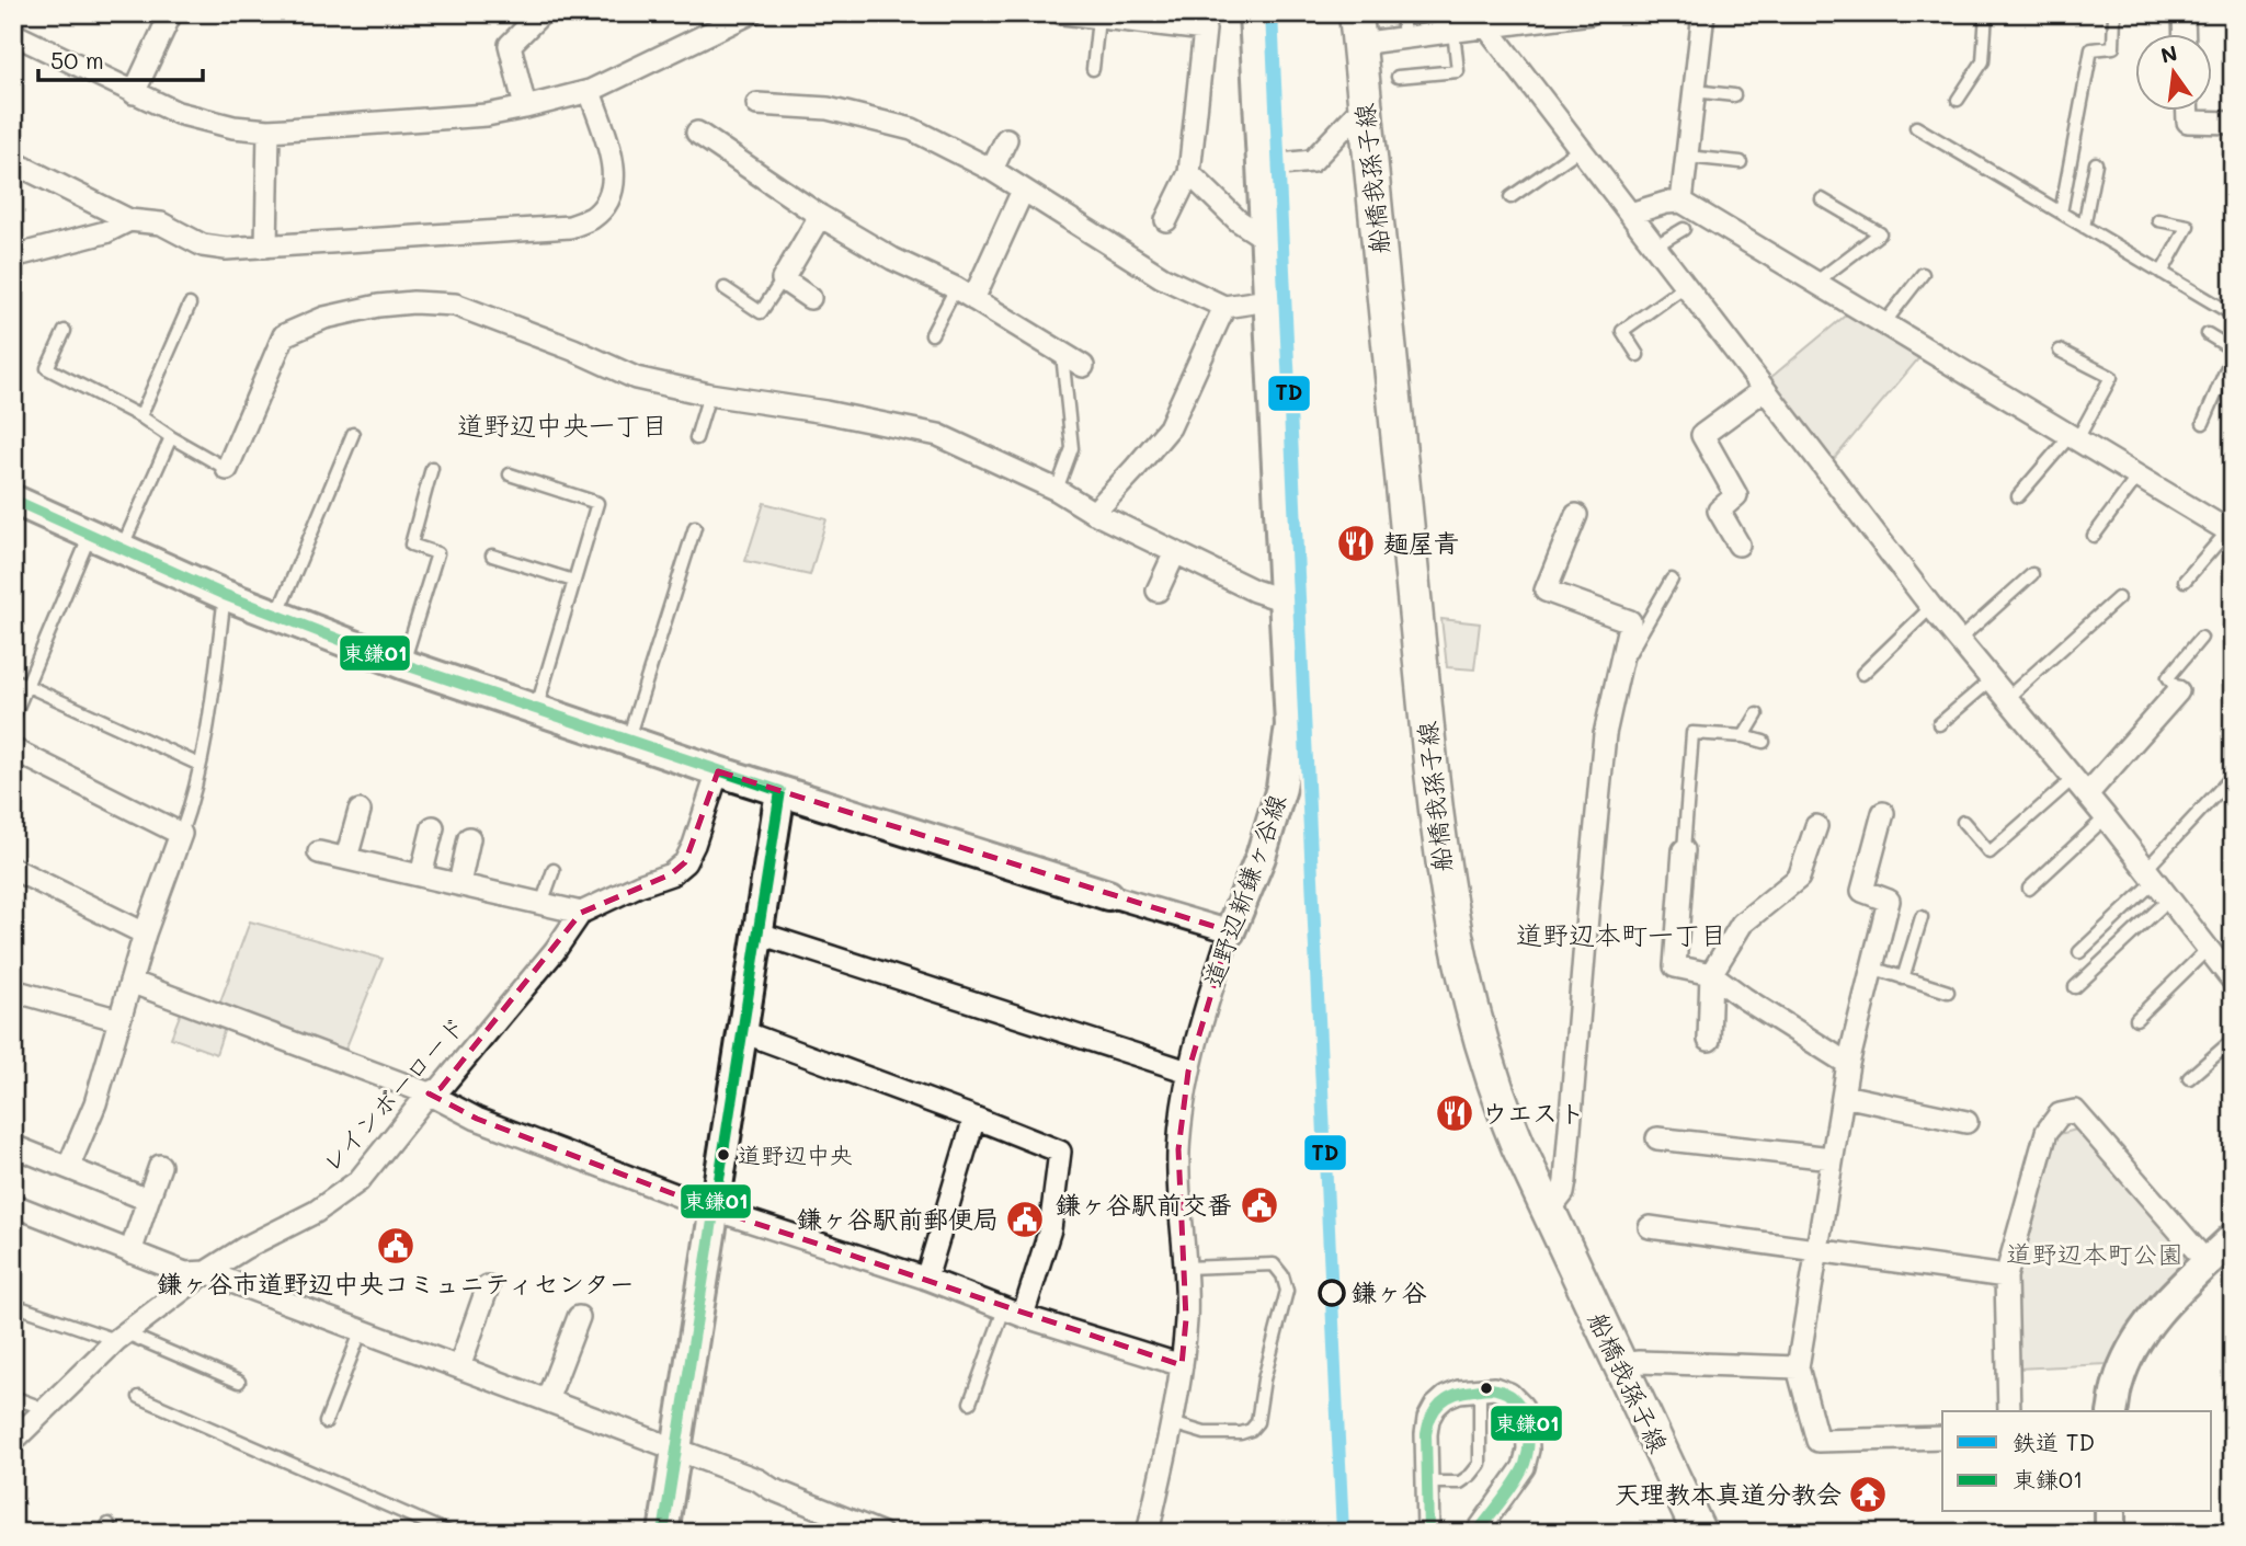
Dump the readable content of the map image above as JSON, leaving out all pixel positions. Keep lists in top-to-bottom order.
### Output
{
  "streets": {
    "main road": ["船橋我孫子線"],
    "street": ["道野辺新鎌ヶ谷線", "レインボーロード"]
  },
  "districts": ["道野辺中央一丁目", "道野辺本町一丁目"],
  "parks": ["道野辺本町公園"],
  "places": {
    "restaurant": ["麺屋青", "ウエスト"],
    "other": ["道野辺中央", "鎌ヶ谷"],
    "public building": ["鎌ヶ谷駅前交番", "鎌ヶ谷駅前郵便局", "鎌ヶ谷市道野辺中央コミュニティセンター"],
    "temple": ["天理教本真道分教会"]
  },
  "lines": ["rail line TD", "transit line 東鎌01"],
  "legend": ["鉄道 TD", "東鎌01"],
  "scale_bar": "50 m",
  "north": "top"
}
